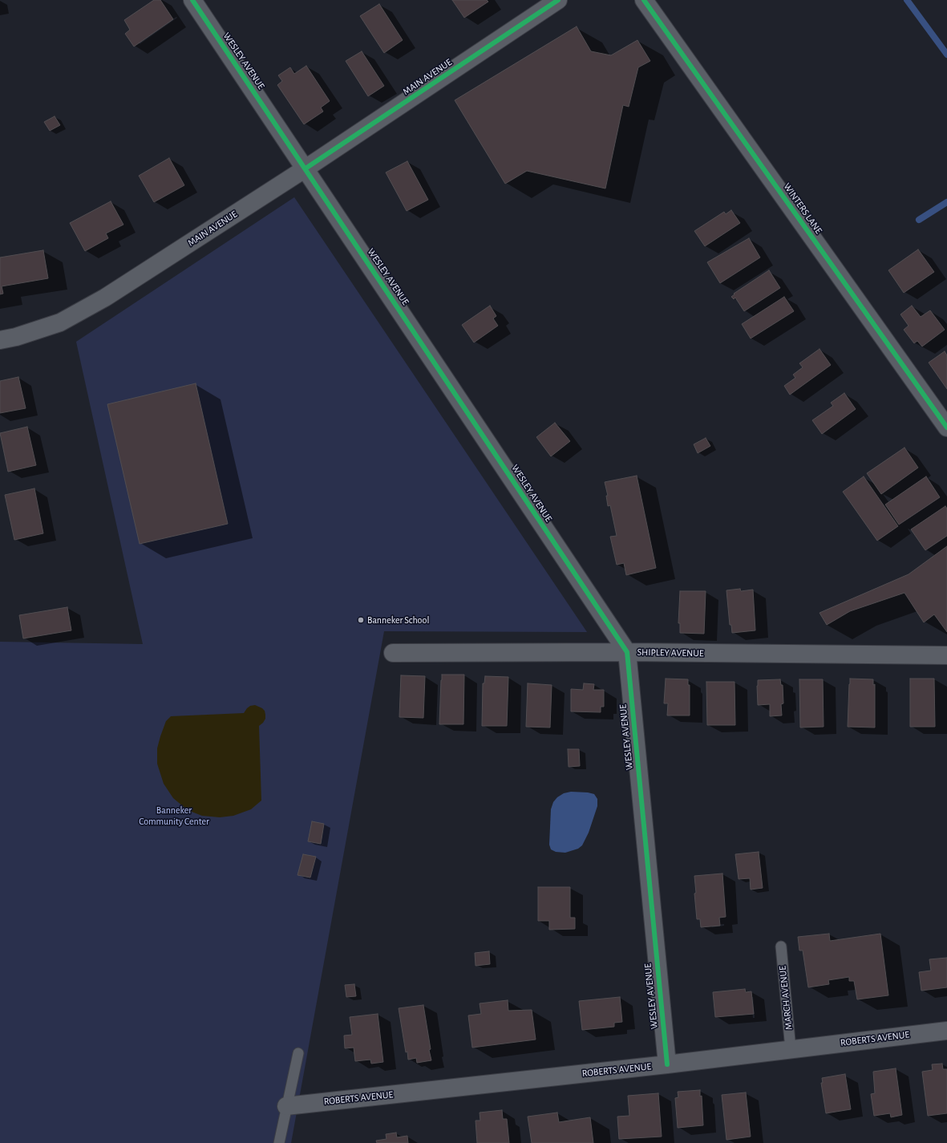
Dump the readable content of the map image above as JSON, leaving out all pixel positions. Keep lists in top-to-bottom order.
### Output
{
  "streets": {
    "street": [
      "WESLEY AVENUE",
      "MAIN AVENUE",
      "WINTERS LANE",
      "SHIPLEY AVENUE",
      "ROBERTS AVENUE"
    ],
    "lane": ["MARCH AVENUE"]
  },
  "crossings": [
    ["WESLEY AVENUE", "MAIN AVENUE"],
    ["WESLEY AVENUE", "SHIPLEY AVENUE"],
    ["WESLEY AVENUE", "ROBERTS AVENUE"],
    ["MARCH AVENUE", "ROBERTS AVENUE"]
  ],
  "parks": ["Banneker Community Center"],
  "places": ["Banneker School"]
}
